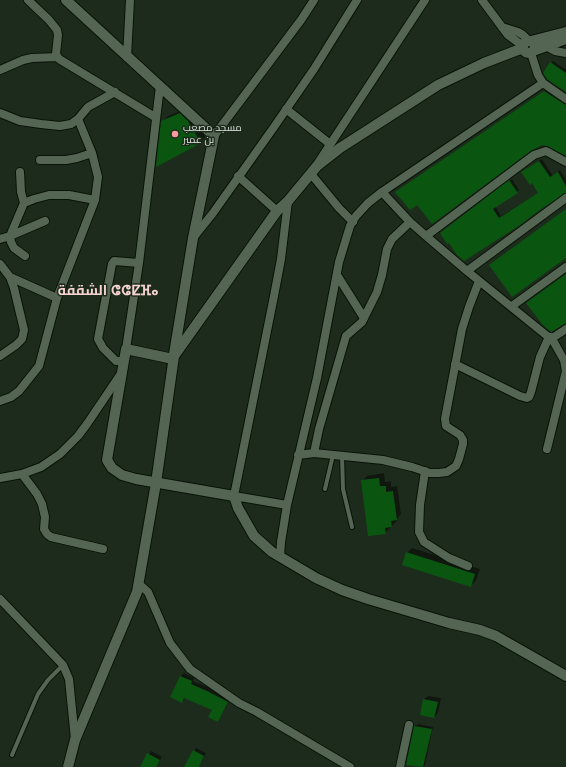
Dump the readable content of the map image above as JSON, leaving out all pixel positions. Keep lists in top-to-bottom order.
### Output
{
  "districts": ["الشقفة ⵛⵛⵇⴼⴰ"],
  "places": ["مسجد مصعب بن عمير"]
}
